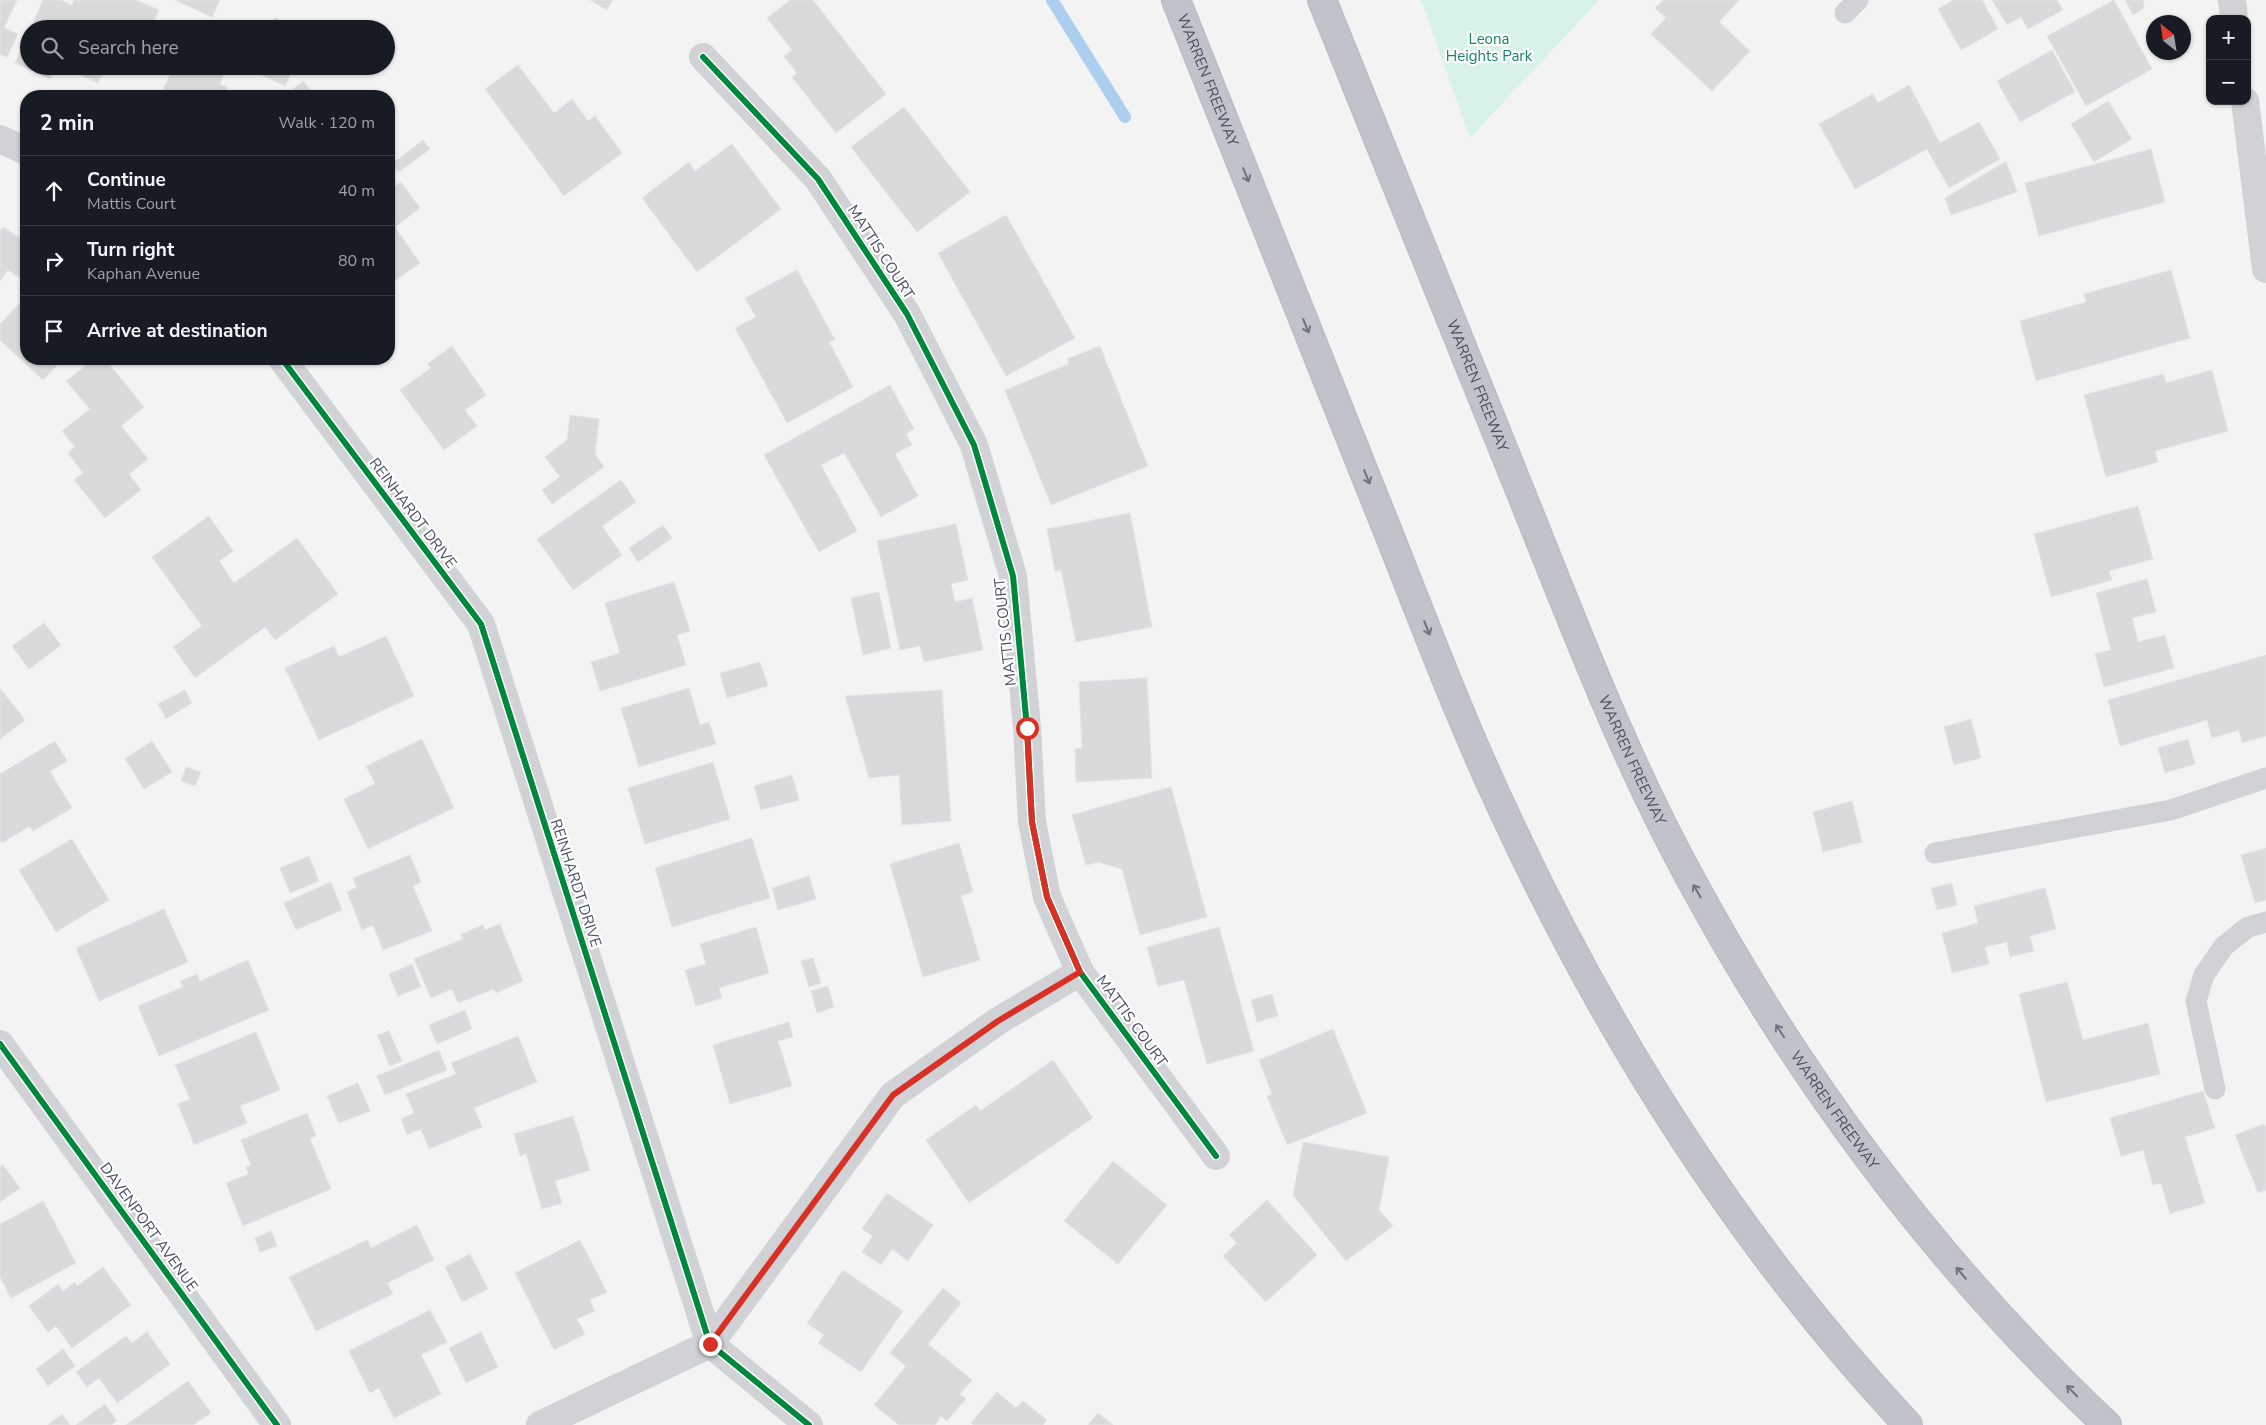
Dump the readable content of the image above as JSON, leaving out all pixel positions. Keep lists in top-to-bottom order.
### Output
{
  "streets": {
    "highway": ["WARREN FREEWAY"],
    "street": ["MATTIS COURT", "REINHARDT DRIVE", "DAVENPORT AVENUE"]
  },
  "parks": ["Leona Heights Park"],
  "north": "top left",
  "page": {
    "map_buttons": ["+", "−"],
    "search": "Search here",
    "heading": ["2 min", "Walk · 120 m"],
    "list": [
      ["Continue", "Mattis Court", "40 m"],
      ["Turn right", "Kaphan Avenue", "80 m"],
      "Arrive at destination"
    ]
  }
}
